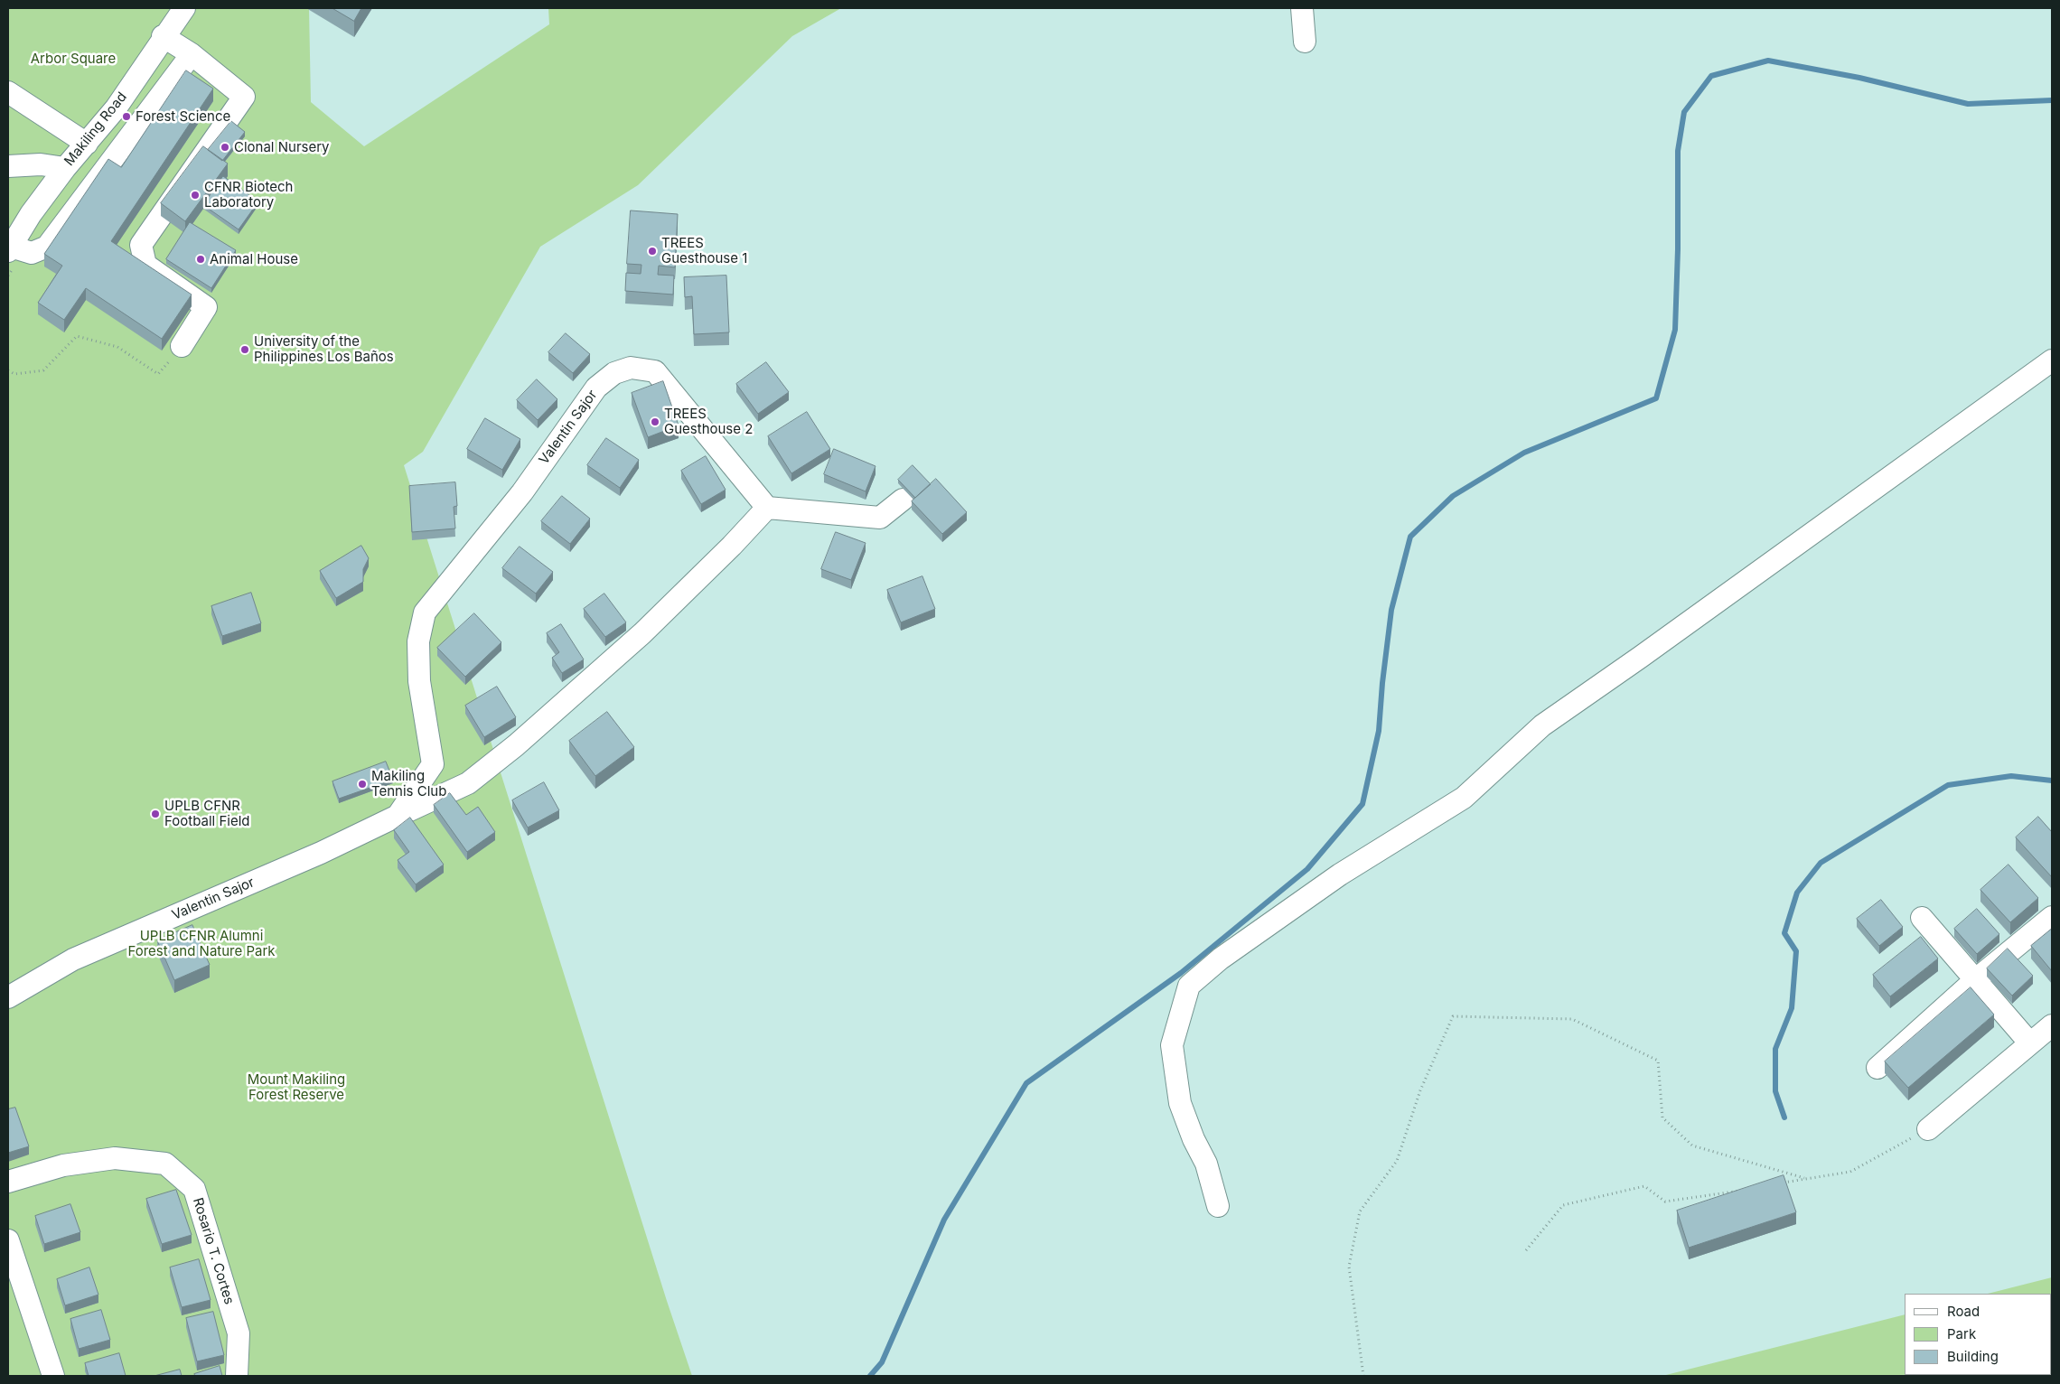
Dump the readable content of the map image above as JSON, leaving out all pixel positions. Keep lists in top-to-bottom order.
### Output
{
  "streets": {
    "street": ["Makiling Road", "Valentin Sajor", "Rosario T. Cortes"]
  },
  "parks": ["Arbor Square", "UPLB CFNR Alumni Forest and Nature Park", "Mount Makiling Forest Reserve"],
  "places": [
    "Forest Science",
    "Clonal Nursery",
    "CFNR Biotech Laboratory",
    "TREES Guesthouse 1",
    "Animal House",
    "University of the Philippines Los Baños",
    "TREES Guesthouse 2",
    "Makiling Tennis Club",
    "UPLB CFNR Football Field"
  ],
  "legend": ["Road", "Park", "Building"]
}
